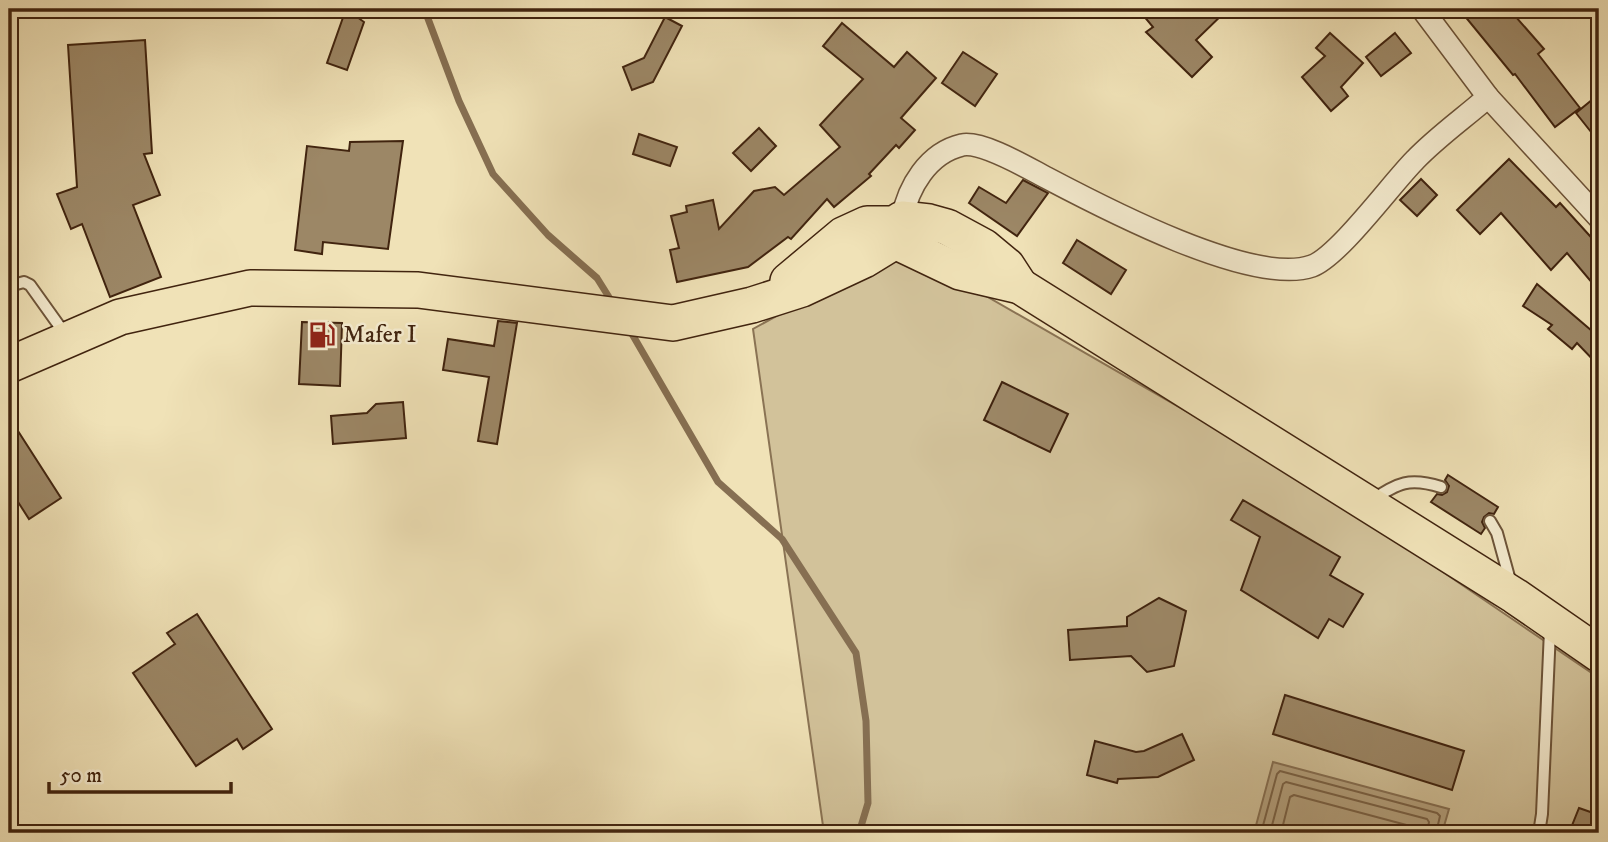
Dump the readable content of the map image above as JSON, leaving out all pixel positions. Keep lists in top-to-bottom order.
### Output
{
  "places": {
    "fuel station": ["Mafer I"]
  },
  "scale_bar": "50 m"
}
